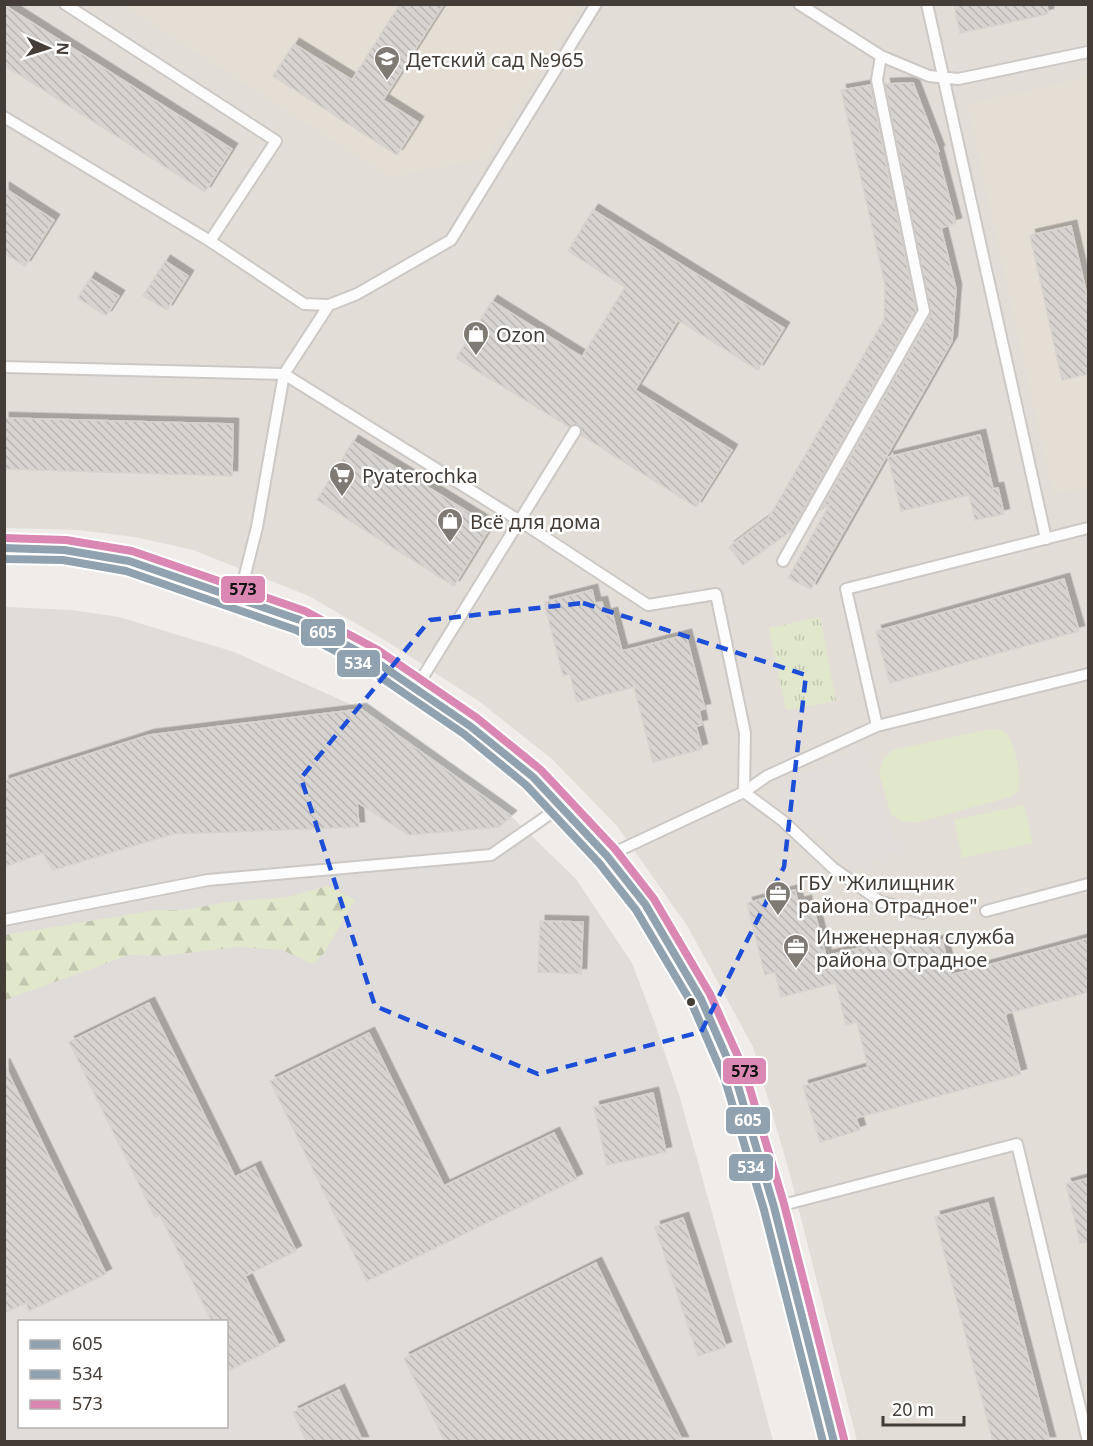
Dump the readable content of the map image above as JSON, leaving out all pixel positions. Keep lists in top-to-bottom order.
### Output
{
  "places": {
    "school or university": ["Детский сад №965"],
    "shop": ["Ozon", "Всё для дома"],
    "supermarket": ["Pyaterochka"],
    "office": ["ГБУ \"Жилищник района Отрадное\"", "Инженерная служба района Отрадное"]
  },
  "lines": ["transit line 573", "transit line 605", "transit line 534"],
  "legend": ["605", "534", "573"],
  "scale_bar": "20 m",
  "north": "right"
}
